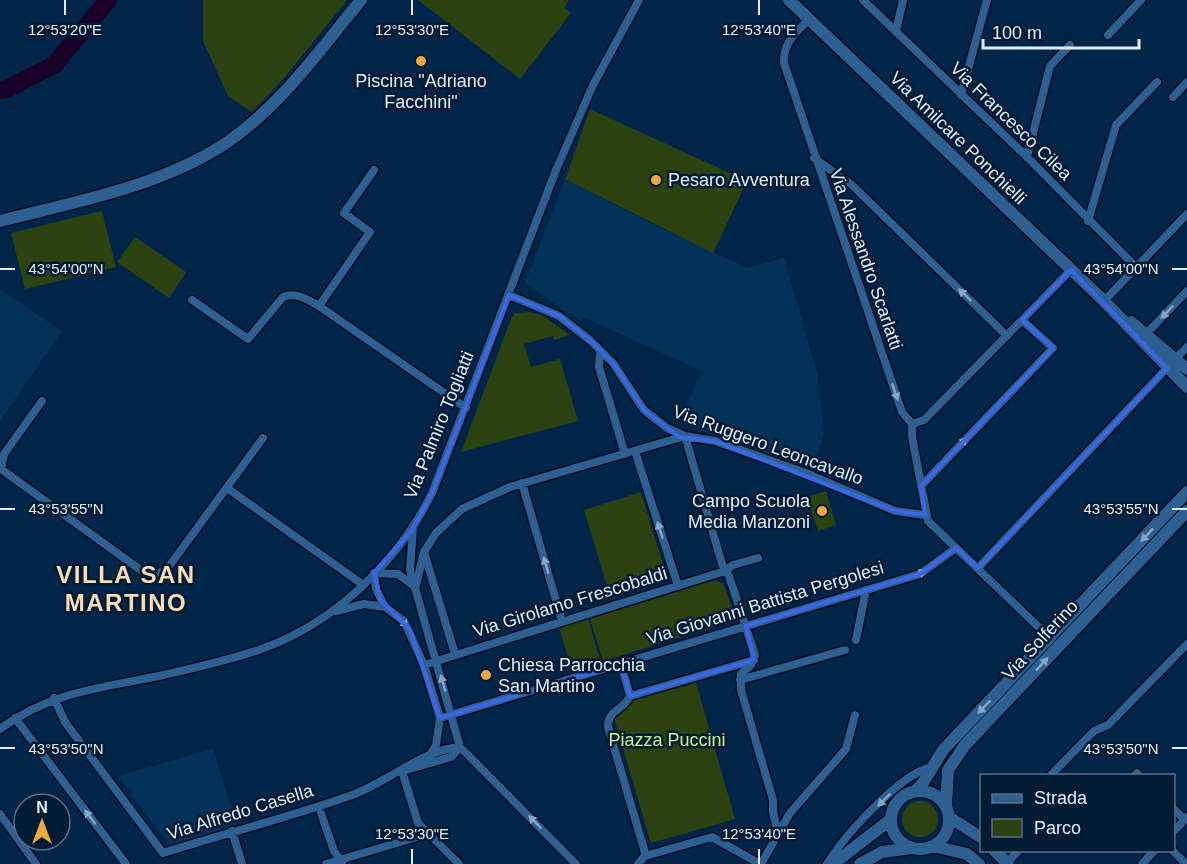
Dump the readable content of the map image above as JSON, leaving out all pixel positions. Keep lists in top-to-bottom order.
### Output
{
  "streets": {
    "main road": ["Via Amilcare Ponchielli", "Via Solferino"],
    "street": [
      "Via Francesco Cilea",
      "Via Alessandro Scarlatti",
      "Via Palmiro Togliatti",
      "Via Ruggero Leoncavallo",
      "Via Girolamo Frescobaldi",
      "Via Giovanni Battista Pergolesi",
      "Via Alfredo Casella"
    ]
  },
  "crossings": [
    ["Via Amilcare Ponchielli", "Via Alessandro Scarlatti"],
    ["Via Alessandro Scarlatti", "Via Ruggero Leoncavallo"],
    ["Via Palmiro Togliatti", "Via Ruggero Leoncavallo"],
    ["Via Palmiro Togliatti", "Via Alfredo Casella"]
  ],
  "one_way": ["Via Alessandro Scarlatti"],
  "districts": ["VILLA SAN MARTINO"],
  "parks": ["Piazza Puccini"],
  "places": [
    "Piscina \"Adriano Facchini\"",
    "Pesaro Avventura",
    "Campo Scuola Media Manzoni",
    "Chiesa Parrocchia San Martino"
  ],
  "legend": ["Strada", "Parco"],
  "scale_bar": "100 m",
  "north": "top",
  "coordinates": [
    "12°53'20\"E",
    "12°53'30\"E",
    "12°53'40\"E",
    "43°54'00\"N",
    "43°53'55\"N",
    "43°53'50\"N"
  ]
}
